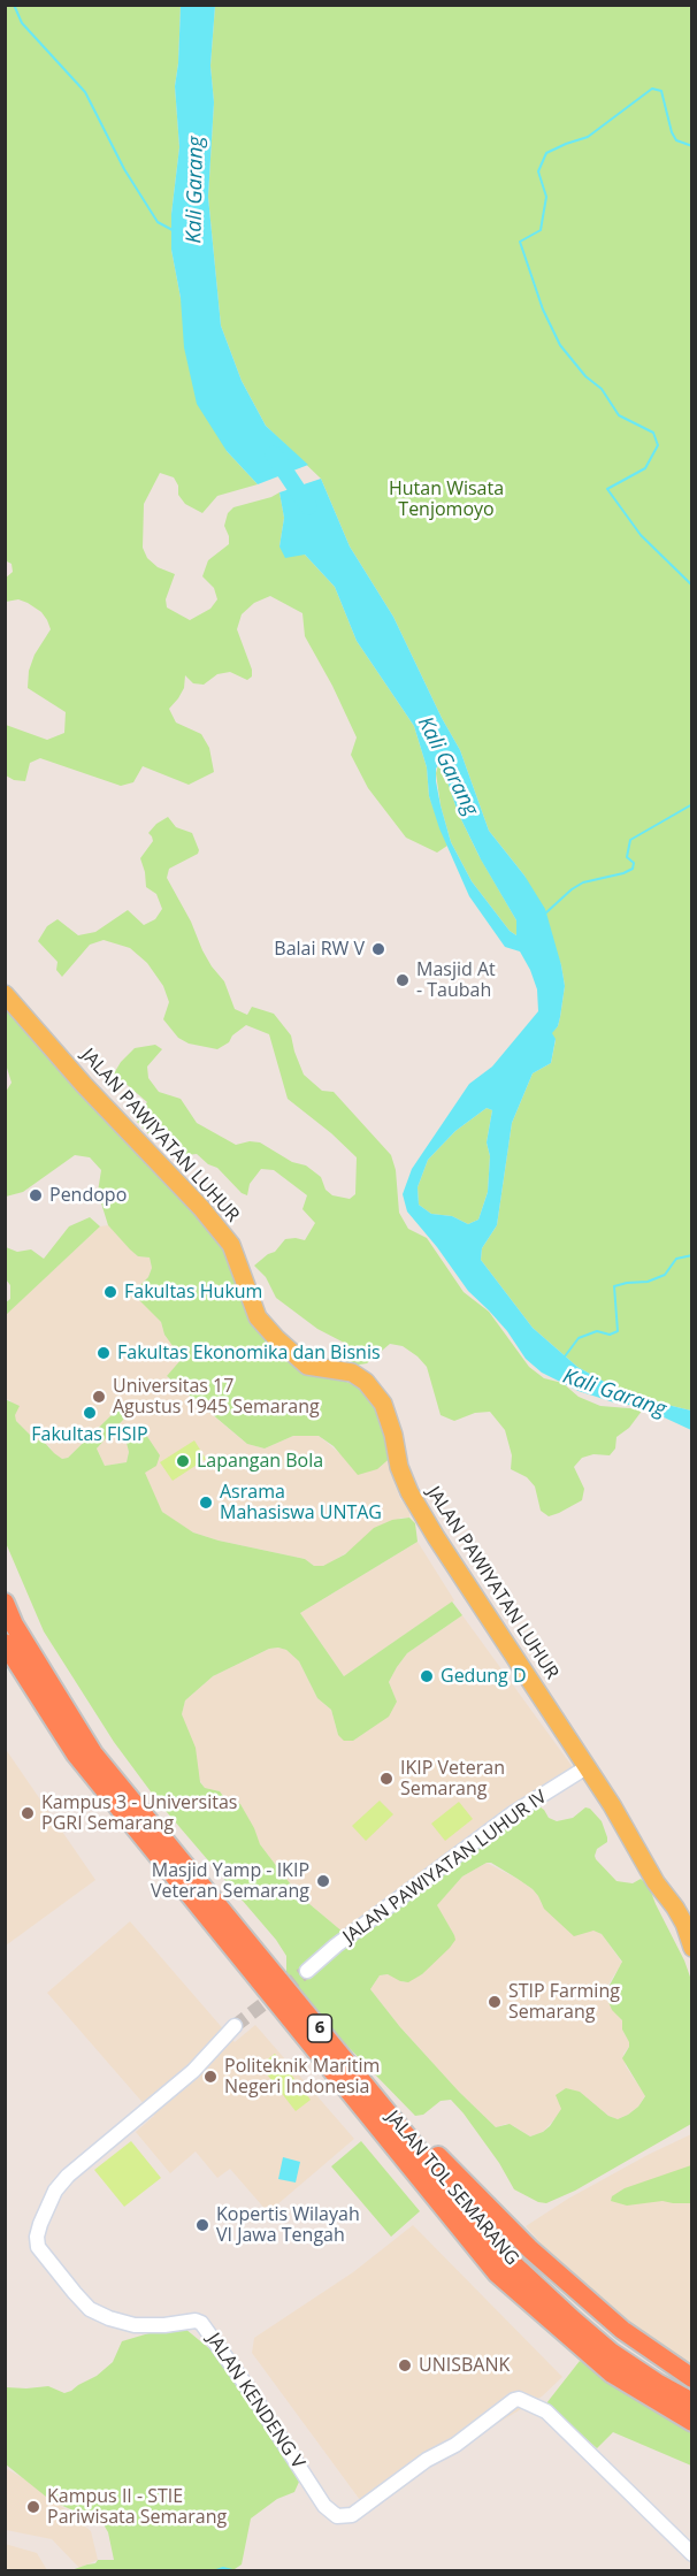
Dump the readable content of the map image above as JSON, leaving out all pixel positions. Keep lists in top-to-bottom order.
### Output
{
  "streets": {
    "highway": ["6", "JALAN TOL SEMARANG"],
    "main road": ["JALAN PAWIYATAN LUHUR"],
    "street": ["JALAN PAWIYATAN LUHUR IV", "JALAN KENDENG V"]
  },
  "crossings": [
    ["JALAN PAWIYATAN LUHUR", "JALAN PAWIYATAN LUHUR IV"]
  ],
  "water": ["Kali Garang"],
  "parks": ["Hutan Wisata Tenjomoyo"],
  "places": [
    "Balai RW V",
    "Masjid At - Taubah",
    "Pendopo",
    "Fakultas Hukum",
    "Fakultas Ekonomika dan Bisnis",
    "Universitas 17 Agustus 1945 Semarang",
    "Fakultas FISIP",
    "Lapangan Bola",
    "Asrama Mahasiswa UNTAG",
    "Gedung D",
    "IKIP Veteran Semarang",
    "Kampus 3 - Universitas PGRI Semarang",
    "Masjid Yamp - IKIP Veteran Semarang",
    "STIP Farming Semarang",
    "Politeknik Maritim Negeri Indonesia",
    "Kopertis Wilayah VI Jawa Tengah",
    "UNISBANK",
    "Kampus II - STIE Pariwisata Semarang"
  ]
}
